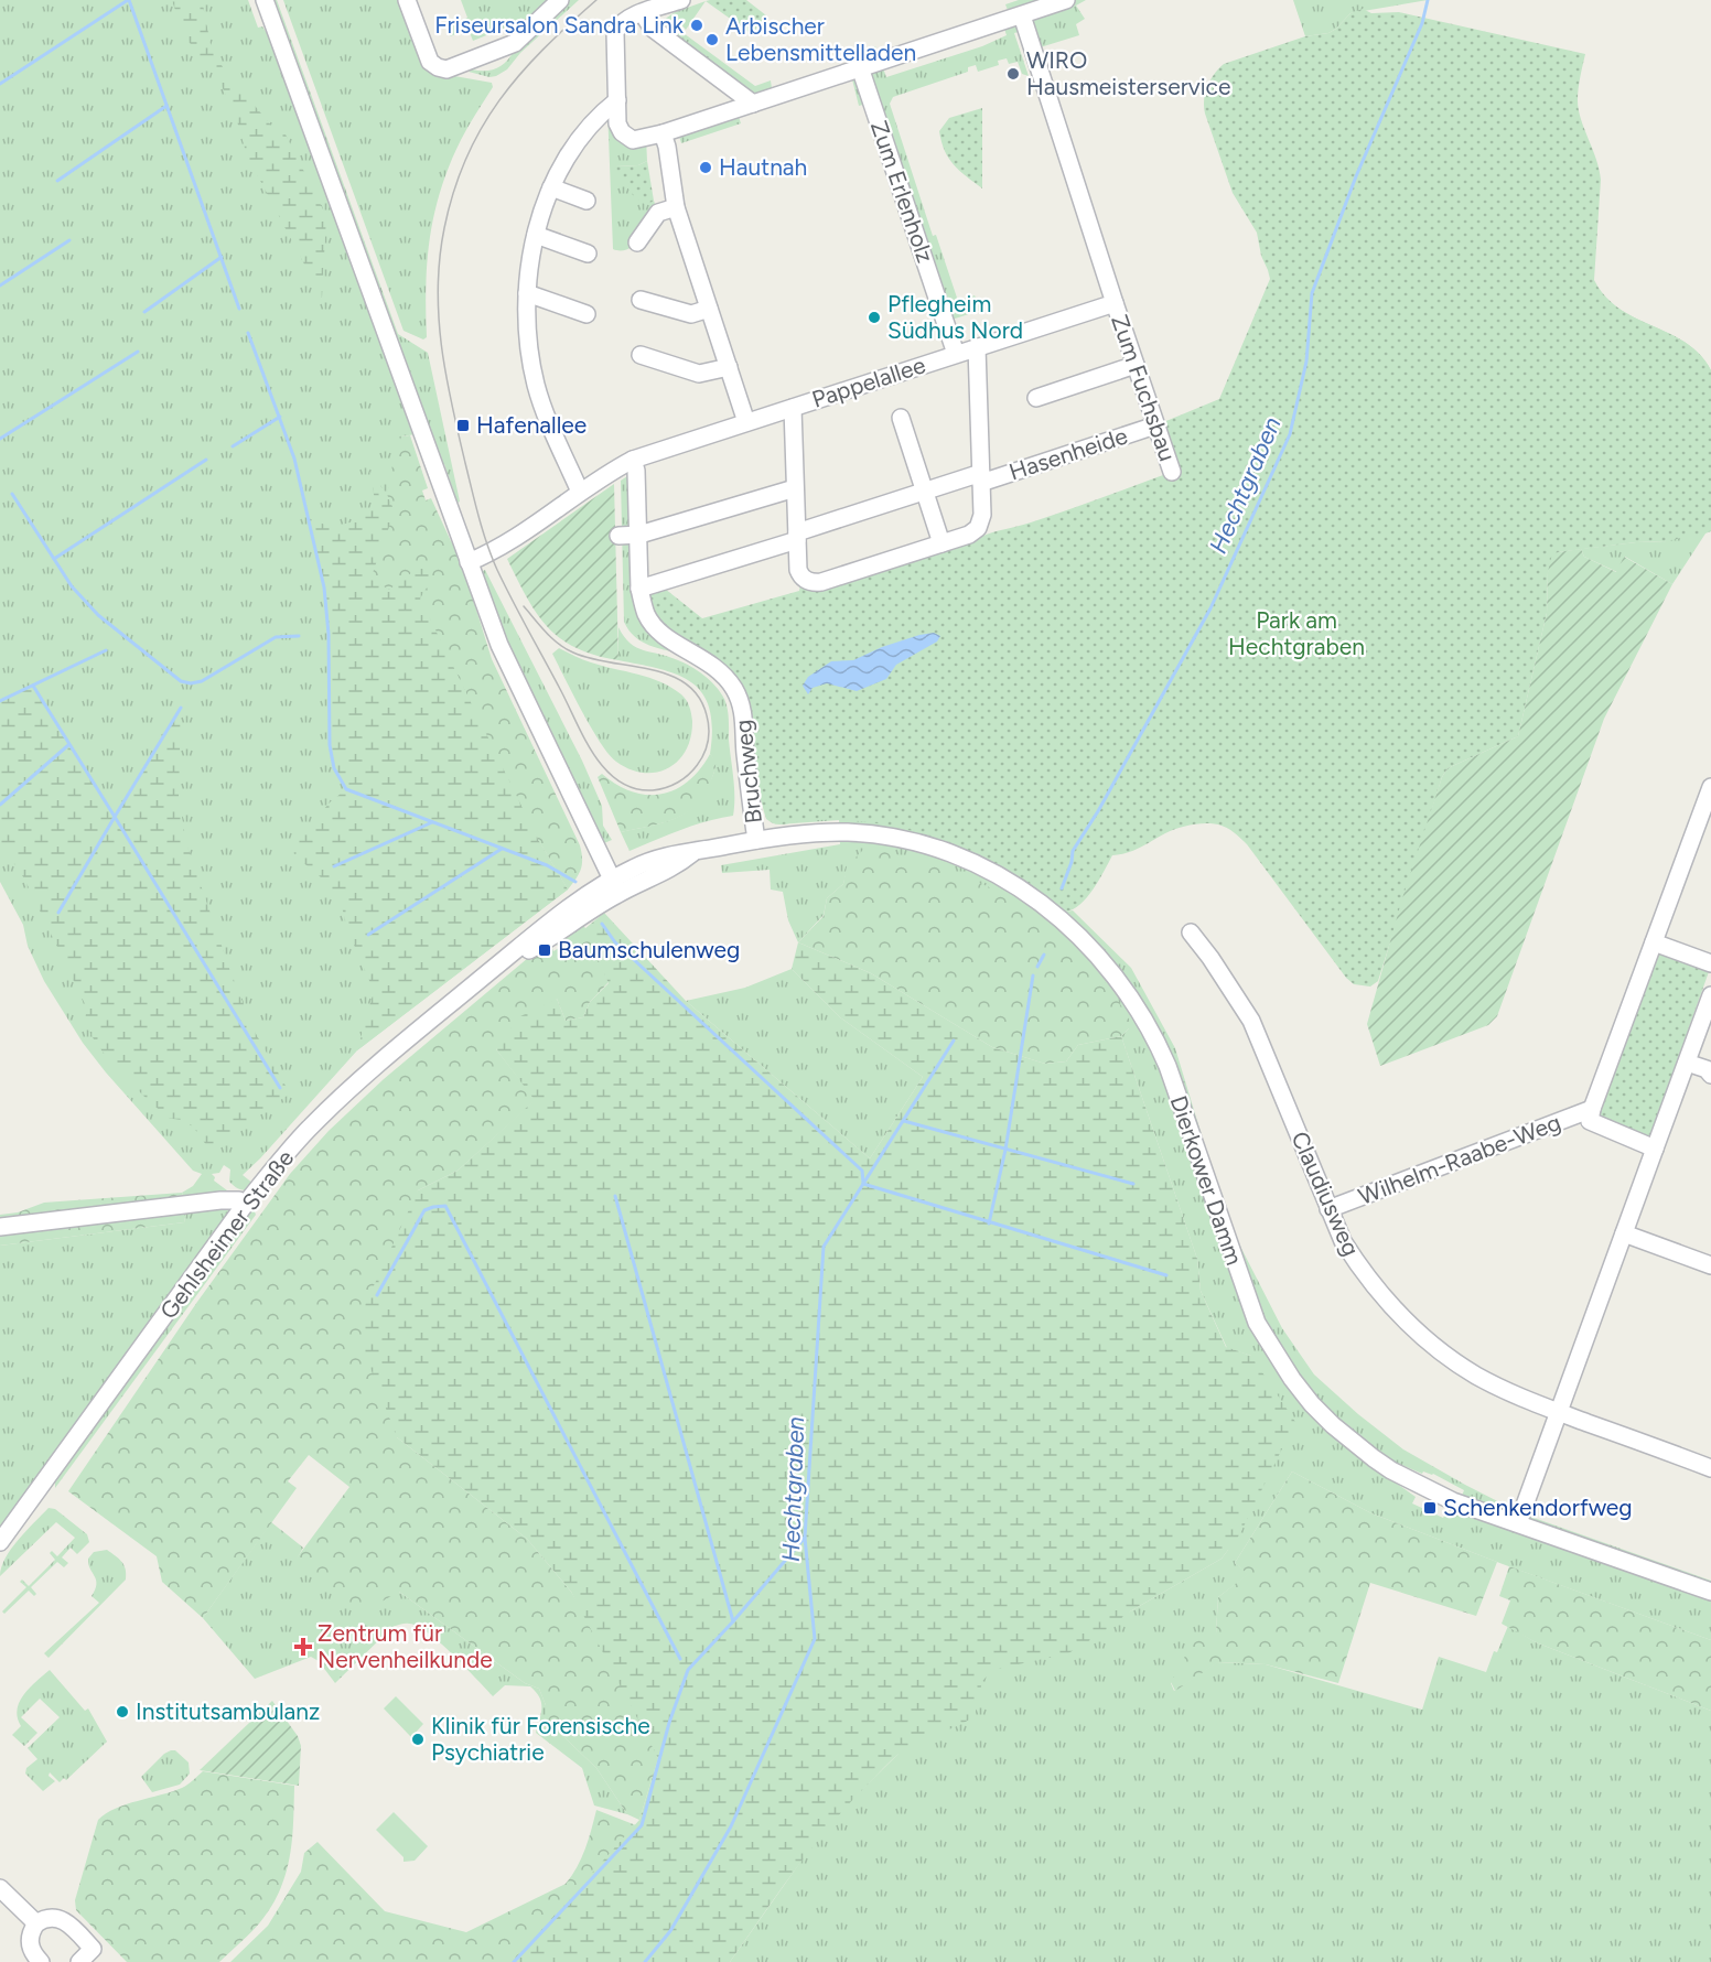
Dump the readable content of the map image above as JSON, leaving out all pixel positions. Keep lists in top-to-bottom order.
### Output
{
  "streets": {
    "street": [
      "Zum Erlenholz",
      "Pappelallee",
      "Zum Fuchsbau",
      "Hasenheide",
      "Bruchweg",
      "Wilhelm-Raabe-Weg",
      "Dierkower Damm",
      "Claudiusweg",
      "Gehlsheimer Straße"
    ]
  },
  "crossings": [
    ["Zum Erlenholz", "Pappelallee"],
    ["Pappelallee", "Zum Fuchsbau"],
    ["Pappelallee", "Bruchweg"],
    ["Zum Fuchsbau", "Hasenheide"],
    ["Bruchweg", "Dierkower Damm"],
    ["Wilhelm-Raabe-Weg", "Claudiusweg"],
    ["Dierkower Damm", "Gehlsheimer Straße"]
  ],
  "water": ["Hechtgraben"],
  "parks": ["Park am Hechtgraben"],
  "places": {
    "other": [
      "Friseursalon Sandra Link",
      "Arbischer Lebensmittelladen",
      "WIRO Hausmeisterservice",
      "Hautnah",
      "Pflegheim Südhus Nord",
      "Institutsambulanz",
      "Klinik für Forensische Psychiatrie"
    ],
    "transit": ["Hafenallee", "Baumschulenweg", "Schenkendorfweg"],
    "health": ["Zentrum für Nervenheilkunde"]
  }
}
